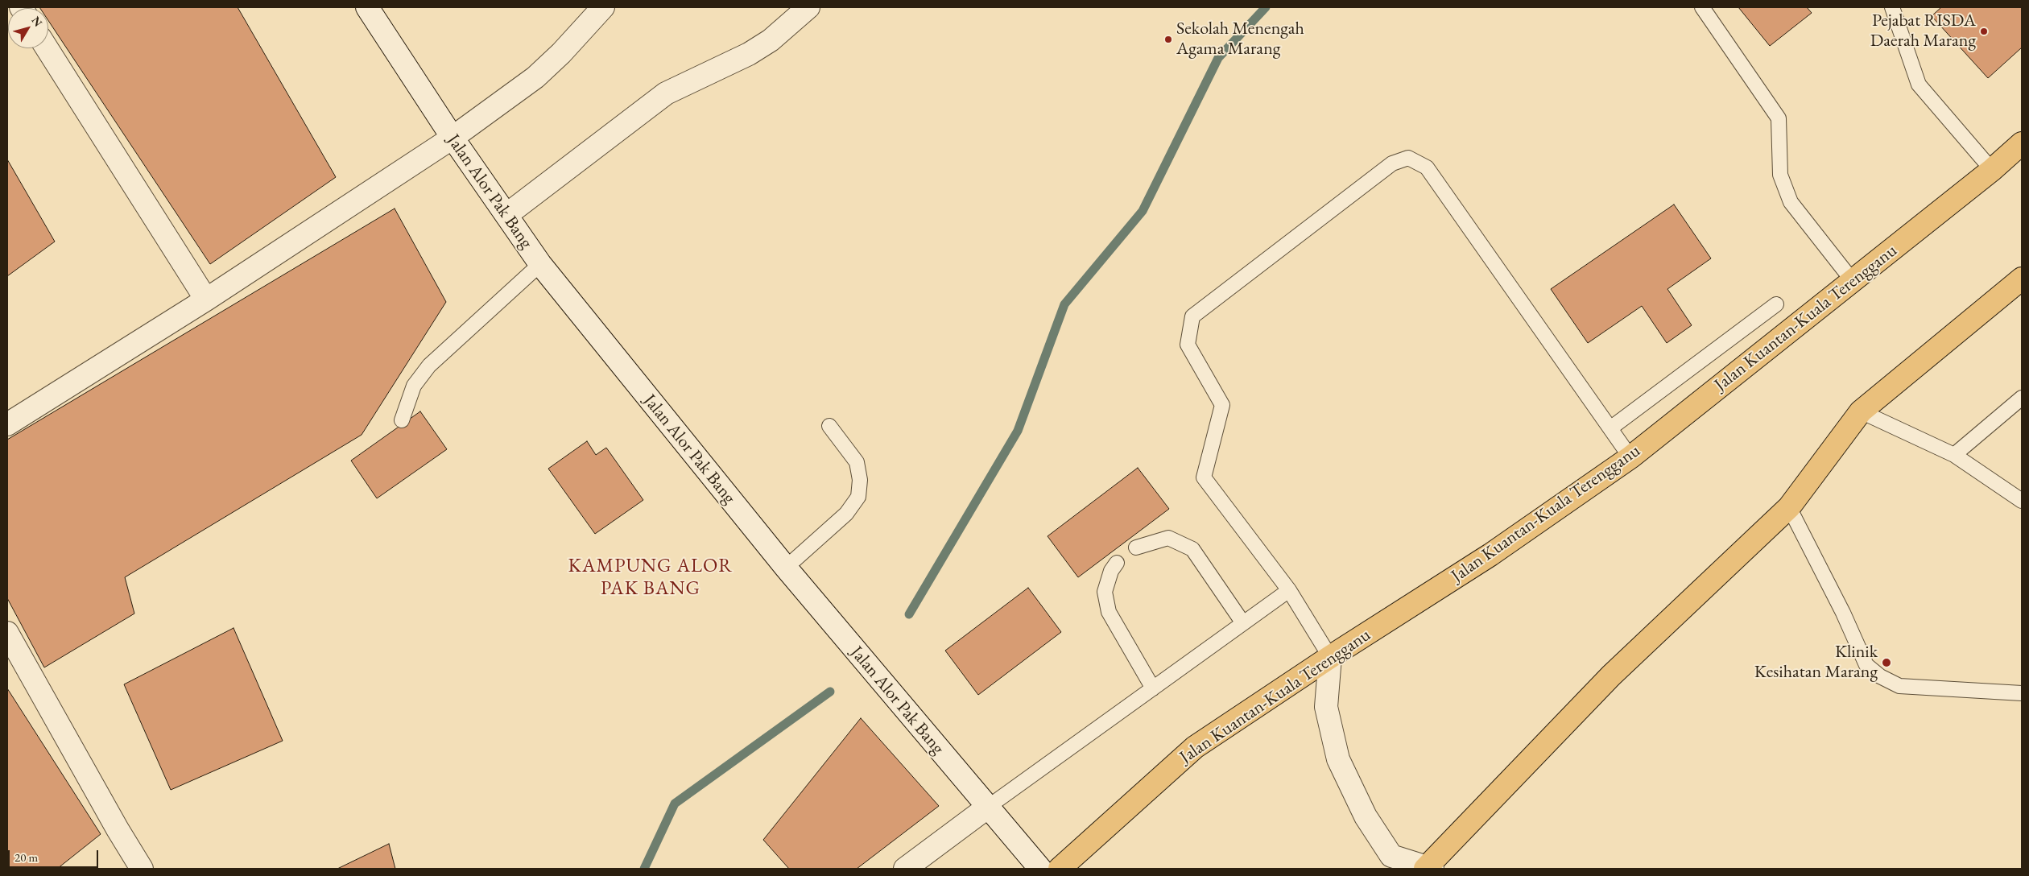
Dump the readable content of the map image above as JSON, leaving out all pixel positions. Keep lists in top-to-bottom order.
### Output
{
  "streets": {
    "highway": ["Jalan Kuantan-Kuala Terengganu"],
    "street": ["Jalan Alor Pak Bang"]
  },
  "districts": ["KAMPUNG ALOR PAK BANG"],
  "places": ["Pejabat RISDA Daerah Marang", "Sekolah Menengah Agama Marang", "Klinik Kesihatan Marang"],
  "scale_bar": "20 m",
  "north": "top right"
}
